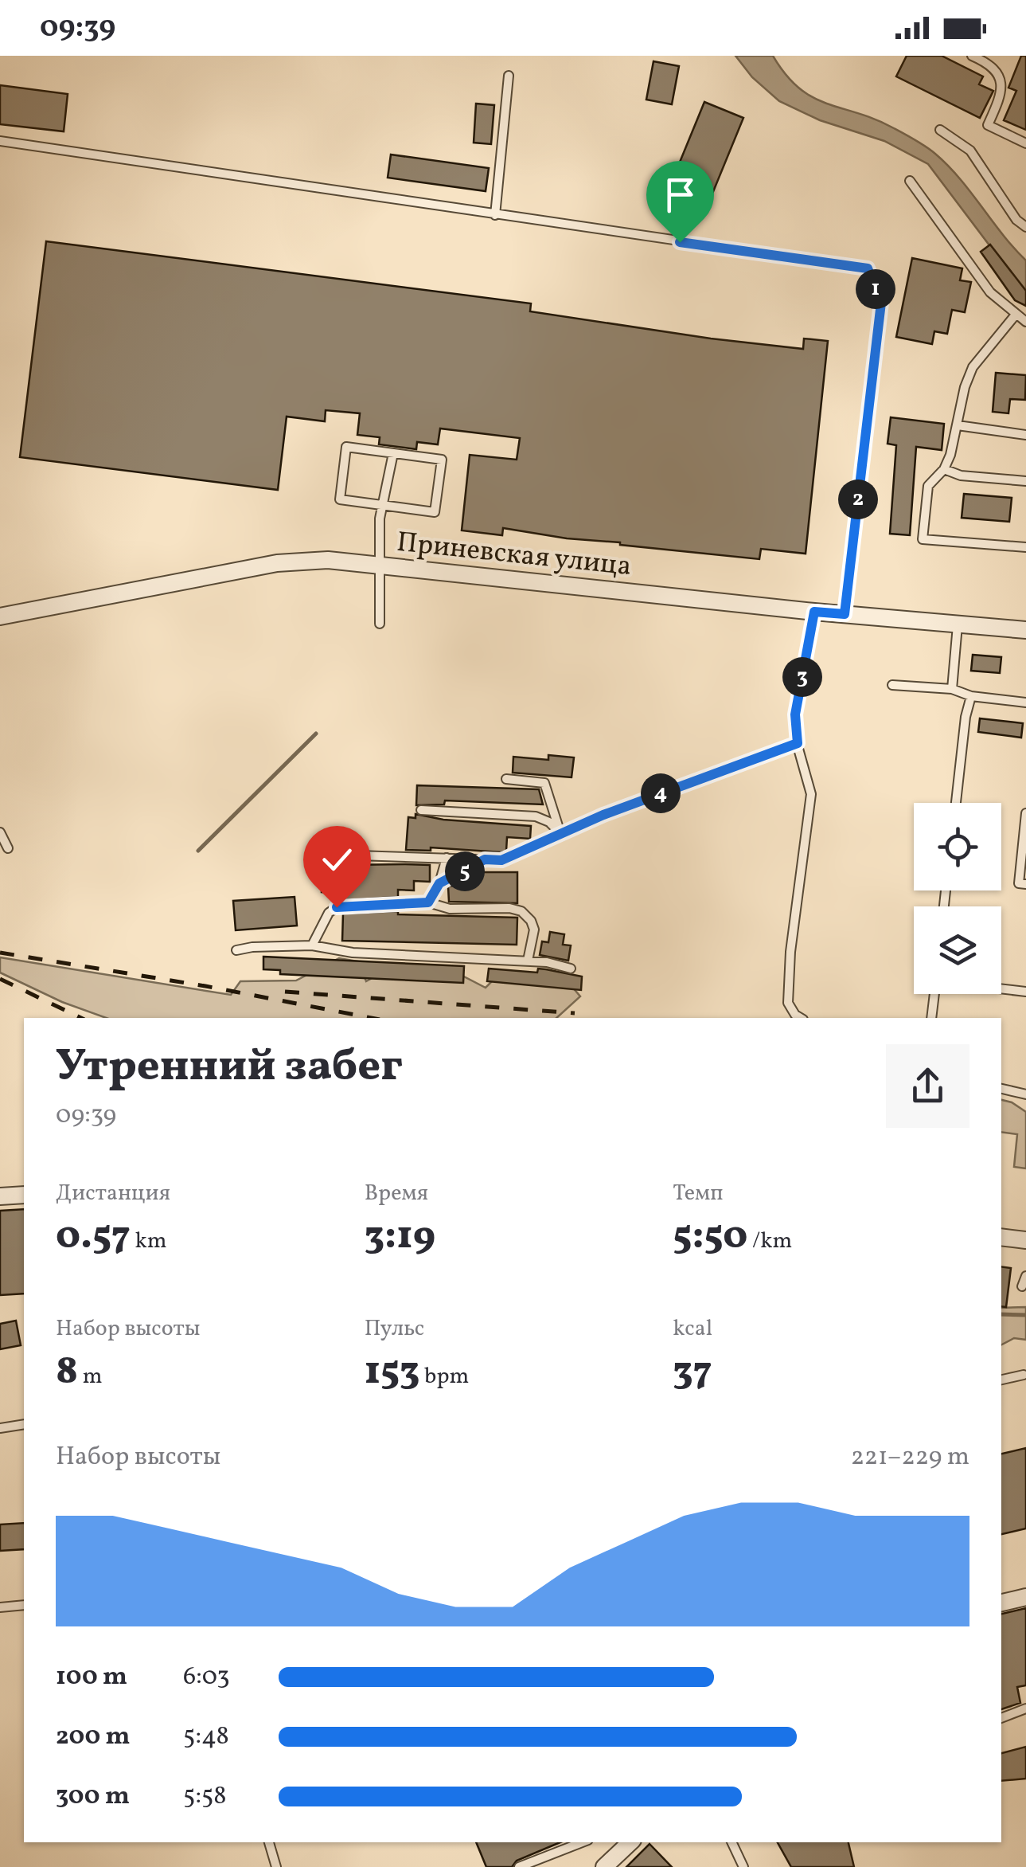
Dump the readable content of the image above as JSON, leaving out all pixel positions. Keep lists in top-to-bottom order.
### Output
{
  "streets": {
    "street": ["Приневская улица"]
  },
  "page": {
    "status": "09:39",
    "pins": [
      "1",
      "2",
      "3",
      "4",
      "5"
    ],
    "heading": ["Утренний забег", "09:39"],
    "stats": [
      ["Дистанция", "0.57 km"],
      ["Время", "3:19"],
      ["Темп", "5:50 /km"],
      ["Набор высоты", "8 m"],
      ["Пульс", "153 bpm"],
      ["kcal", "37"]
    ],
    "chart": ["Набор высоты", "221–229 m"],
    "list": [
      {
        "name": "100 m",
        "note": "6:03"
      },
      {
        "name": "200 m",
        "note": "5:48"
      },
      {
        "name": "300 m",
        "note": "5:58"
      }
    ]
  }
}
